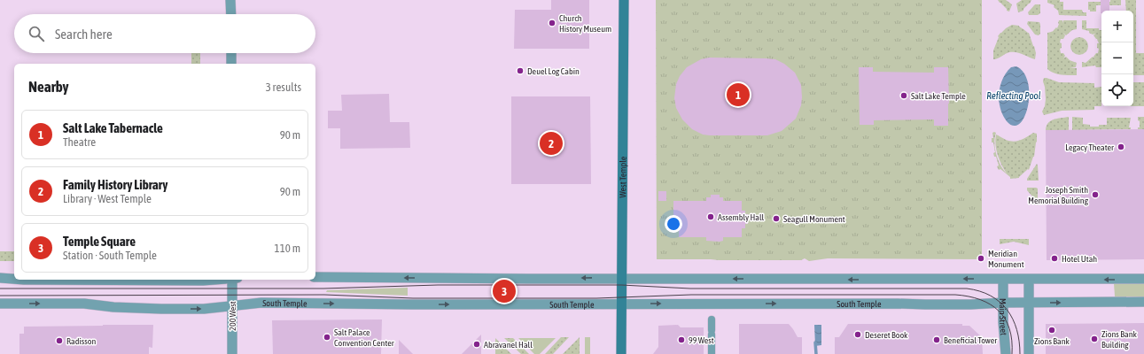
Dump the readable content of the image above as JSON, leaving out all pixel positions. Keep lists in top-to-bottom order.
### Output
{
  "streets": {
    "main road": ["West Temple"],
    "street": ["South Temple", "200 West", "Main Street"]
  },
  "crossings": [
    ["West Temple", "South Temple"],
    ["South Temple", "200 West"],
    ["South Temple", "Main Street"]
  ],
  "water": ["Reflecting Pool"],
  "places": [
    "Church History Museum",
    "Deuel Log Cabin",
    "Salt Lake Temple",
    "Legacy Theater",
    "Joseph Smith Memorial Building",
    "Assembly Hall",
    "Seagull Monument",
    "Meridian Monument",
    "Hotel Utah",
    "Zions Bank",
    "Deseret Book",
    "Salt Palace Convention Center",
    "Zions Bank Building",
    "99 West",
    "Beneficial Tower",
    "Radisson",
    "Abravanel Hall"
  ],
  "page": {
    "map_buttons": ["+", "−"],
    "search": "Search here",
    "heading": ["Nearby", "3 results"],
    "pins": ["1", "2", "3"],
    "list": [
      {
        "mark": "1",
        "name": "Salt Lake Tabernacle",
        "note": "Theatre",
        "value": "90 m"
      },
      {
        "mark": "2",
        "name": "Family History Library",
        "note": "Library · West Temple",
        "value": "90 m"
      },
      {
        "mark": "3",
        "name": "Temple Square",
        "note": "Station · South Temple",
        "value": "110 m"
      }
    ]
  }
}
